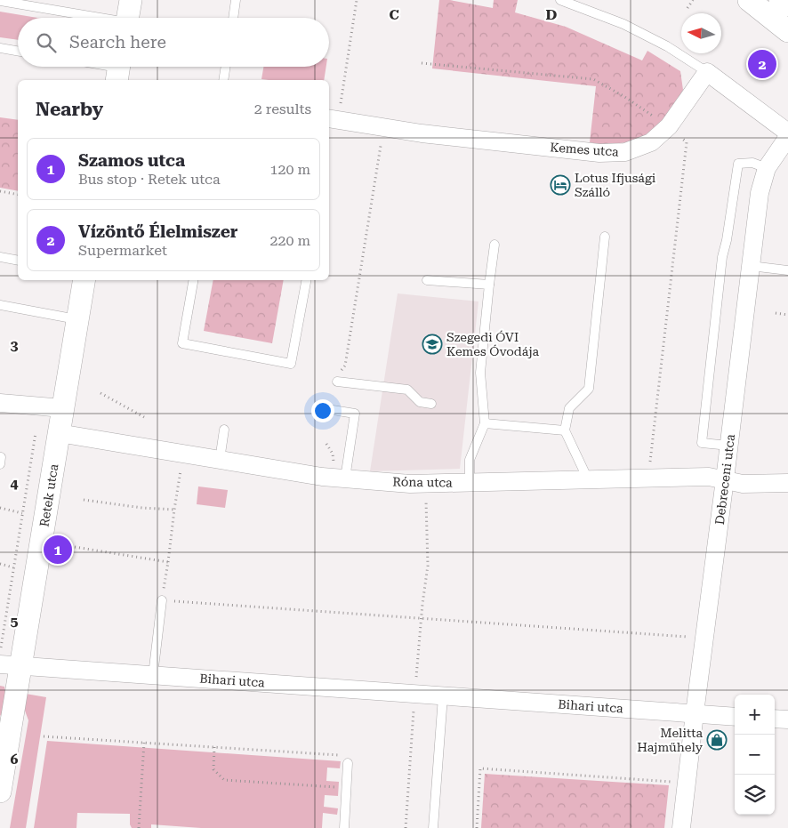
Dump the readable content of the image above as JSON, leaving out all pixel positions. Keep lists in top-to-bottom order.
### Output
{
  "streets": {
    "street": [
      "Kemes utca",
      "Debreceni utca",
      "Róna utca",
      "Retek utca",
      "Bihari utca"
    ]
  },
  "crossings": [
    ["Debreceni utca", "Róna utca"],
    ["Debreceni utca", "Bihari utca"],
    ["Róna utca", "Retek utca"],
    ["Retek utca", "Bihari utca"]
  ],
  "places": {
    "hotel": ["Lotus Ifjusági Szálló"],
    "school or university": ["Szegedi ÓVI Kemes Óvodája"],
    "shop": ["Melitta Hajműhely"]
  },
  "north": "left",
  "page": {
    "search": "Search here",
    "pins": ["2", "1"],
    "heading": ["Nearby", "2 results"],
    "list": [
      {
        "mark": "1",
        "name": "Szamos utca",
        "note": "Bus stop · Retek utca",
        "value": "120 m"
      },
      {
        "mark": "2",
        "name": "Vízöntő Élelmiszer",
        "note": "Supermarket",
        "value": "220 m"
      }
    ],
    "map_buttons": ["+", "−"]
  },
  "grid": {
    "columns": ["C", "D"],
    "rows": [
      "3",
      "4",
      "5",
      "6"
    ]
  }
}
